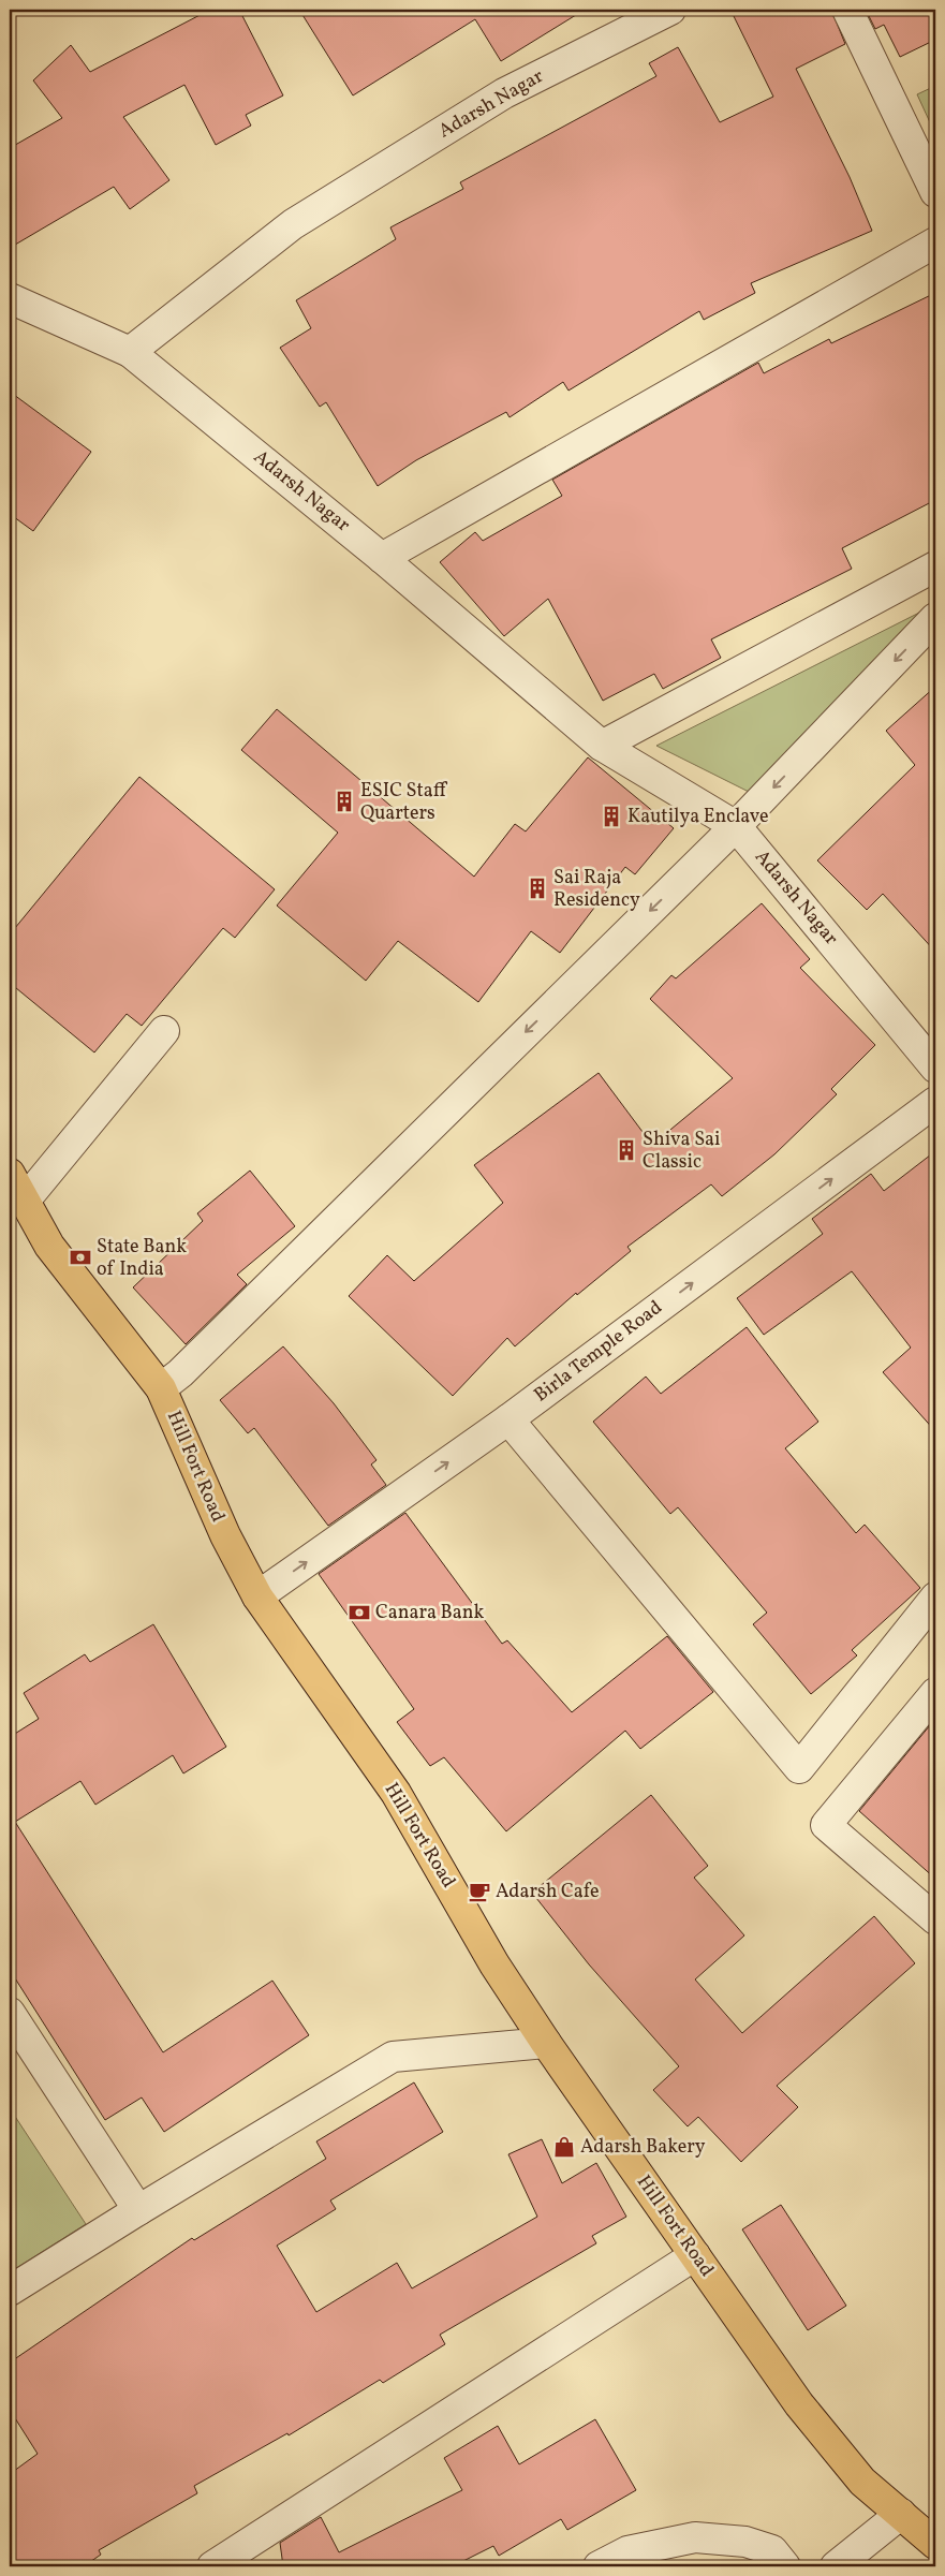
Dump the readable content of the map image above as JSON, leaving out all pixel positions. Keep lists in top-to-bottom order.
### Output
{
  "streets": {
    "main road": ["Hill Fort Road"],
    "street": ["Adarsh Nagar", "Birla Temple Road"]
  },
  "crossings": [
    ["Birla Temple Road", "Hill Fort Road"]
  ],
  "places": {
    "building": [
      "ESIC Staff Quarters",
      "Kautilya Enclave",
      "Sai Raja Residency",
      "Shiva Sai Classic"
    ],
    "bank": ["State Bank of India", "Canara Bank"],
    "cafe": ["Adarsh Cafe"],
    "shop": ["Adarsh Bakery"]
  }
}
